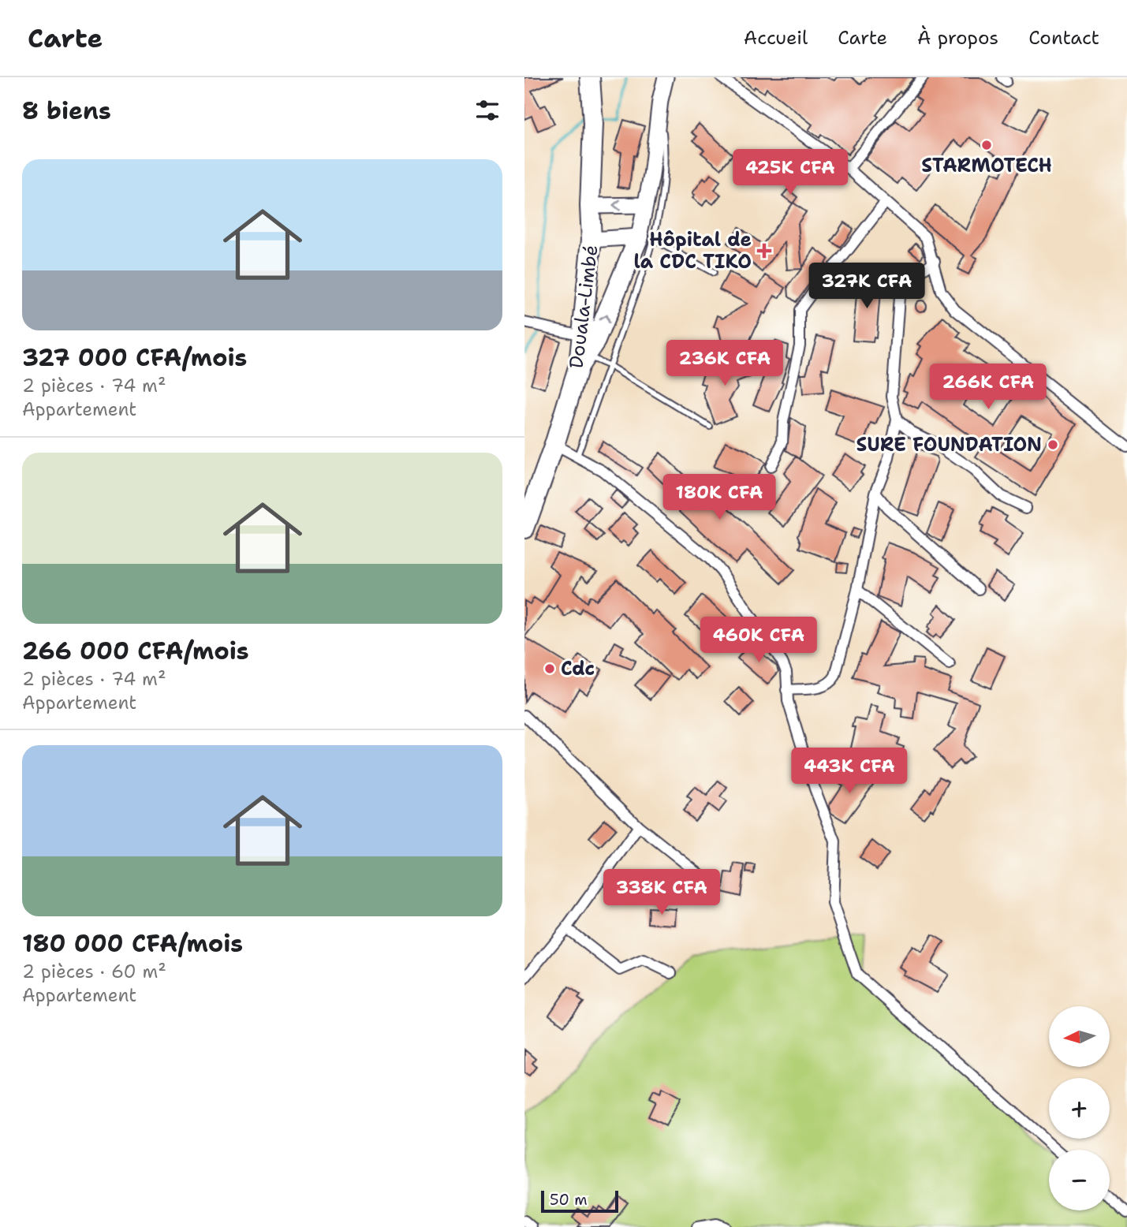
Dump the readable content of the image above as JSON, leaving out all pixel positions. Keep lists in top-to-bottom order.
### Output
{
  "streets": {
    "highway": ["Douala-Limbé"]
  },
  "places": {
    "other": ["STARMOTECH", "SURE FOUNDATION", "Cdc"],
    "health": ["Hôpital de la CDC TIKO"]
  },
  "scale_bar": "50 m",
  "north": "left",
  "page": {
    "header": "Carte",
    "nav": [
      "Accueil",
      "Carte",
      "À propos",
      "Contact"
    ],
    "heading": "8 biens",
    "list": [
      {
        "name": "327 000 CFA/mois",
        "note": "2 pièces · 74 m² · Appartement"
      },
      {
        "name": "266 000 CFA/mois",
        "note": "2 pièces · 74 m² · Appartement"
      },
      {
        "name": "180 000 CFA/mois",
        "note": "2 pièces · 60 m² · Appartement"
      }
    ],
    "price": [
      "425K CFA",
      "327K CFA",
      "236K CFA",
      "266K CFA",
      "180K CFA",
      "460K CFA",
      "443K CFA",
      "338K CFA"
    ],
    "map_buttons": ["+", "−"],
    "scale": "50 m"
  }
}
